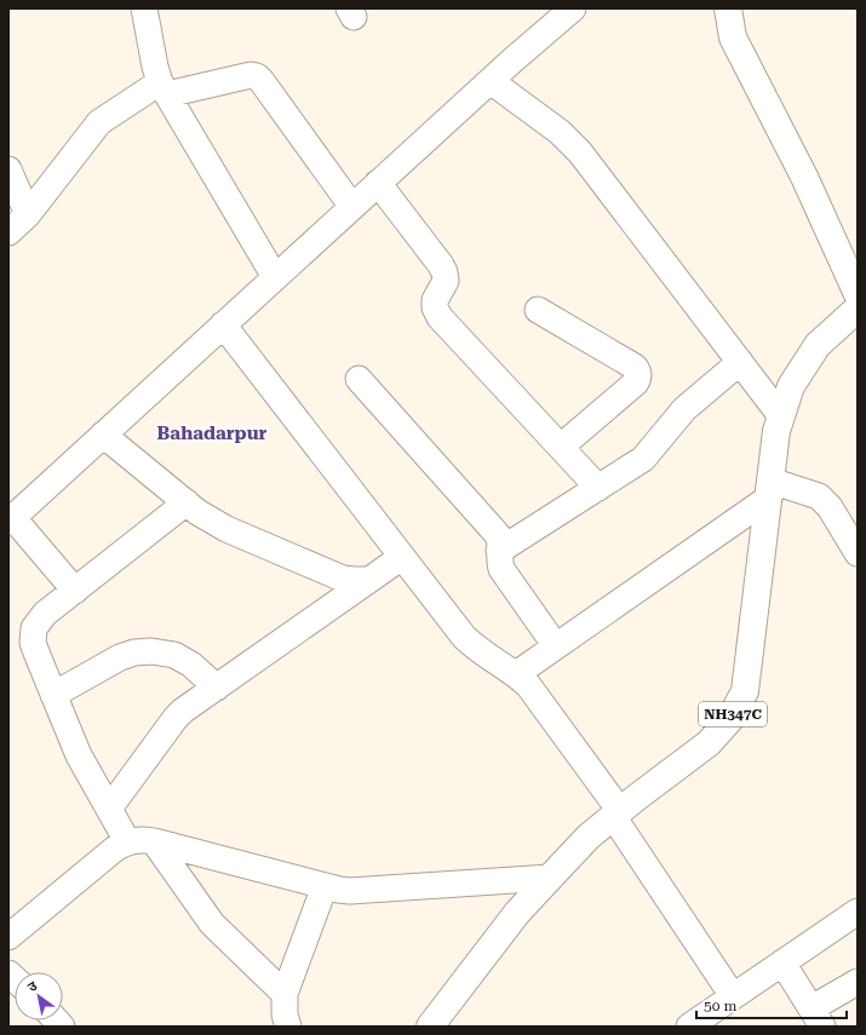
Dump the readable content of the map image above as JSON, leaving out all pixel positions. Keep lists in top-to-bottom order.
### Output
{
  "streets": {
    "main road": ["NH347C"]
  },
  "districts": ["Bahadarpur"],
  "scale_bar": "50 m",
  "north": "top left"
}
